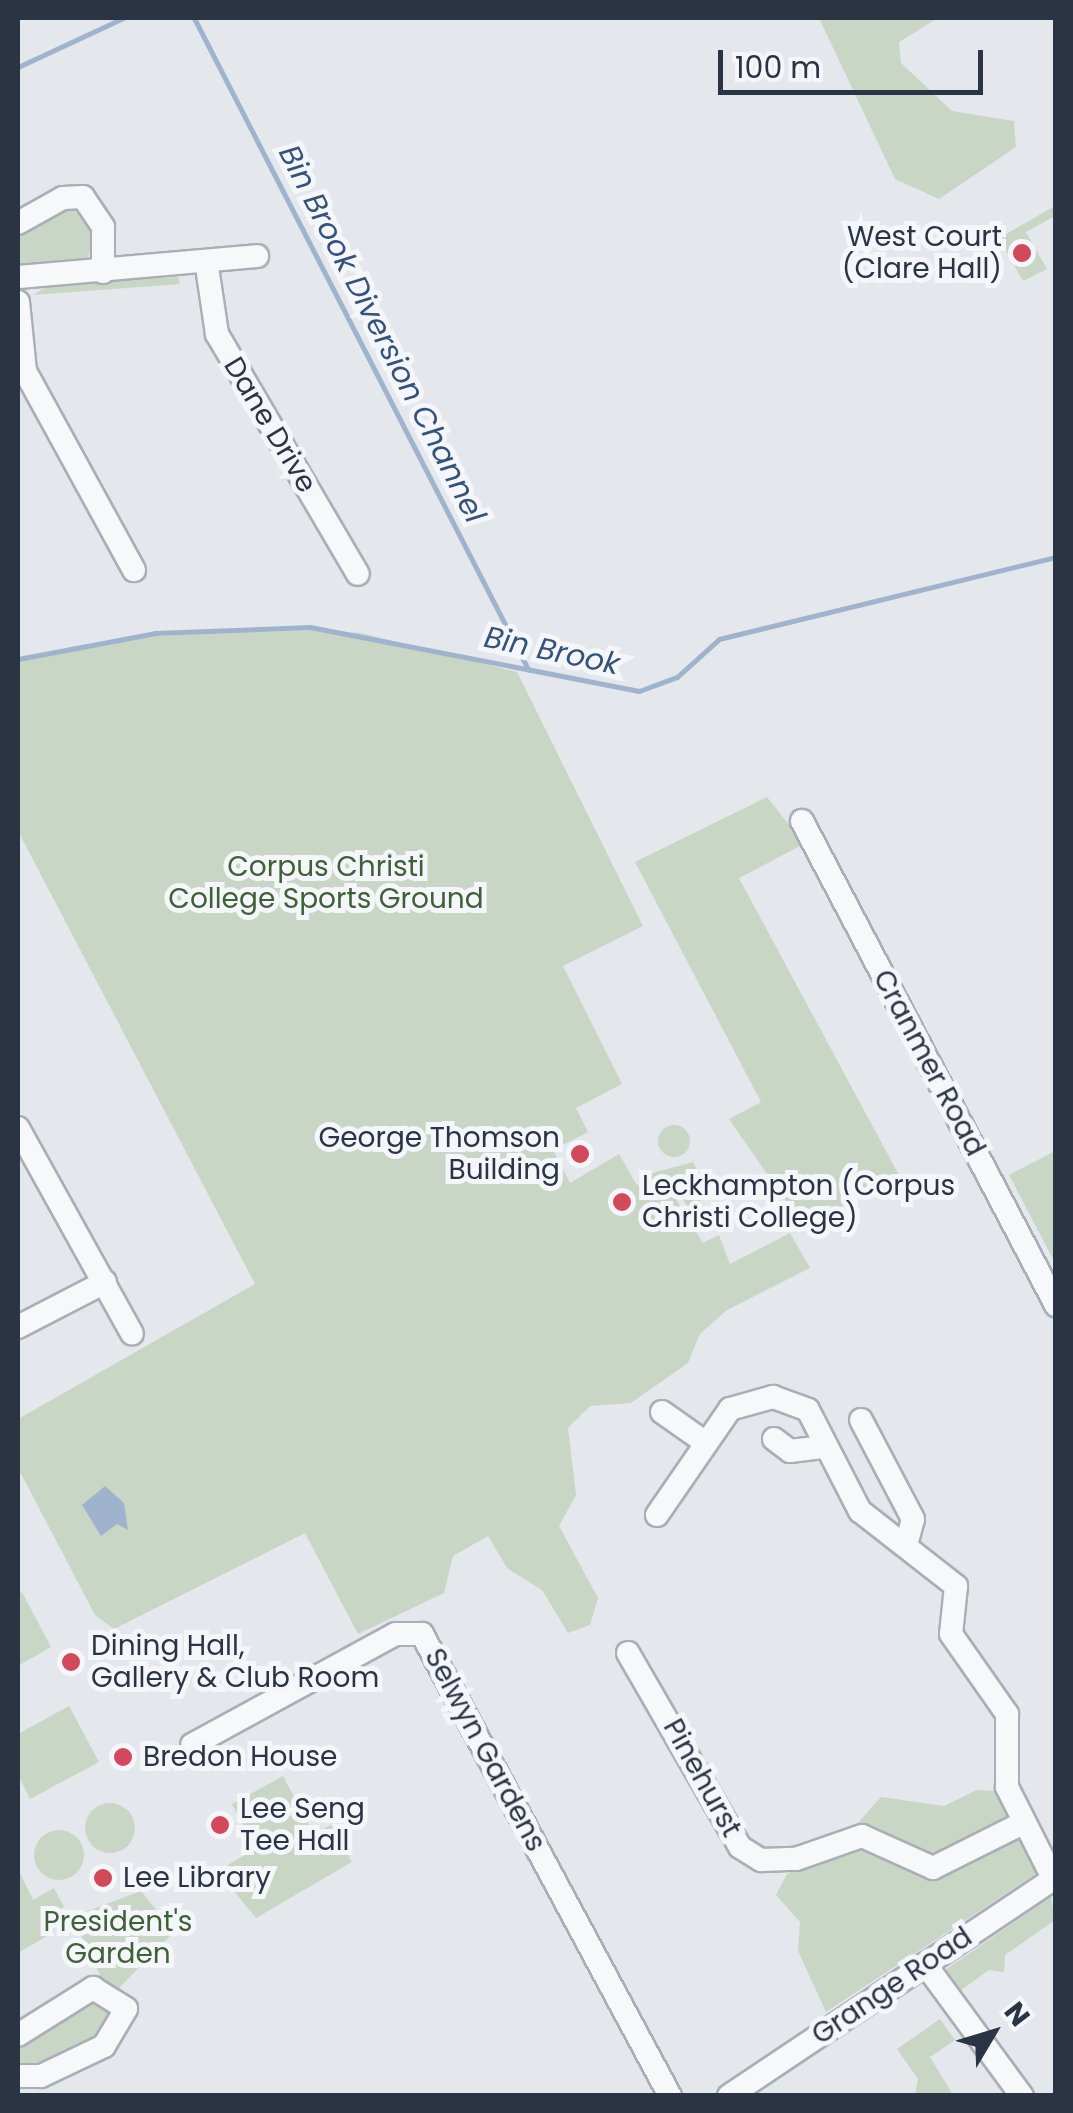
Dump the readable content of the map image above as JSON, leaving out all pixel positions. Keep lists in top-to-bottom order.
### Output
{
  "streets": {
    "street": [
      "Dane Drive",
      "Cranmer Road",
      "Selwyn Gardens",
      "Pinehurst",
      "Grange Road"
    ]
  },
  "water": ["Bin Brook Diversion Channel", "Bin Brook"],
  "parks": ["Corpus Christi College Sports Ground", "President's Garden"],
  "places": [
    "West Court (Clare Hall)",
    "George Thomson Building",
    "Leckhampton (Corpus Christi College)",
    "Dining Hall, Gallery & Club Room",
    "Bredon House",
    "Lee Seng Tee Hall",
    "Lee Library"
  ],
  "scale_bar": "100 m",
  "north": "top right"
}
